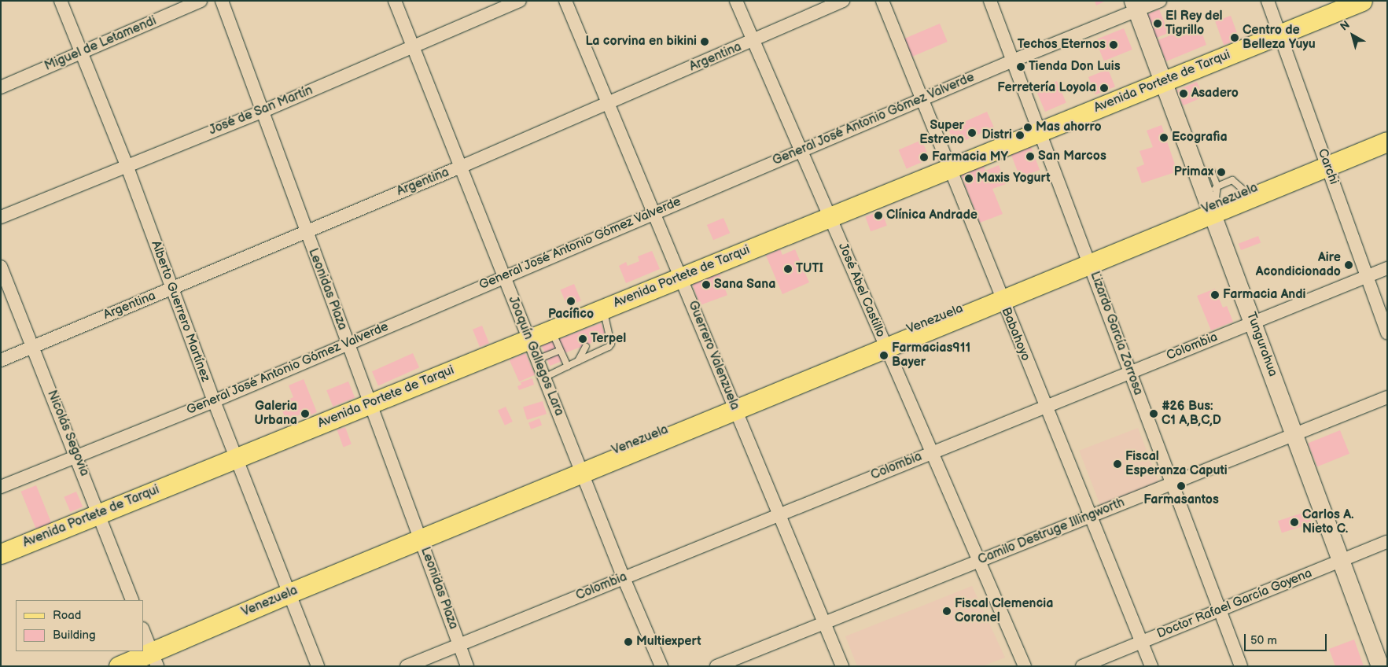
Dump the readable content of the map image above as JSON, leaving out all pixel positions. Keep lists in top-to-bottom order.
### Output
{
  "streets": {
    "main road": ["Avenida Portete de Tarqui", "Venezuela", "Tungurahua"],
    "street": [
      "Miguel de Letamendi",
      "Argentina",
      "José de San Martín",
      "General José Antonio Gómez Valverde",
      "Carchi",
      "Leonidas Plaza",
      "José Abel Castillo",
      "Alberto Guerrero Martínez",
      "Lizardo García Zorrosa",
      "Babahoyo",
      "Colombia",
      "Guerrero Valenzuela",
      "Joaquín Gallegos Lara",
      "Nicolás Segovia",
      "Camilo Destruge Illingworth",
      "Doctor Rafael García Goyena"
    ]
  },
  "crossings": [
    ["Miguel de Letamendi", "Alberto Guerrero Martínez"],
    ["Argentina", "Leonidas Plaza"],
    ["Argentina", "José Abel Castillo"],
    ["Argentina", "Alberto Guerrero Martínez"],
    ["Argentina", "Guerrero Valenzuela"],
    ["Argentina", "Joaquín Gallegos Lara"],
    ["Argentina", "Nicolás Segovia"],
    ["Avenida Portete de Tarqui", "Carchi"],
    ["Avenida Portete de Tarqui", "Leonidas Plaza"],
    ["Avenida Portete de Tarqui", "José Abel Castillo"],
    ["Avenida Portete de Tarqui", "Alberto Guerrero Martínez"],
    ["Avenida Portete de Tarqui", "Lizardo García Zorrosa"],
    ["Avenida Portete de Tarqui", "Babahoyo"],
    ["Avenida Portete de Tarqui", "Tungurahua"],
    ["Avenida Portete de Tarqui", "Guerrero Valenzuela"],
    ["Avenida Portete de Tarqui", "Joaquín Gallegos Lara"],
    ["Avenida Portete de Tarqui", "Nicolás Segovia"],
    ["José de San Martín", "Leonidas Plaza"],
    ["José de San Martín", "Alberto Guerrero Martínez"],
    ["José de San Martín", "Joaquín Gallegos Lara"],
    ["General José Antonio Gómez Valverde", "Leonidas Plaza"],
    ["General José Antonio Gómez Valverde", "José Abel Castillo"],
    ["General José Antonio Gómez Valverde", "Alberto Guerrero Martínez"],
    ["General José Antonio Gómez Valverde", "Lizardo García Zorrosa"],
    ["General José Antonio Gómez Valverde", "Babahoyo"],
    ["General José Antonio Gómez Valverde", "Tungurahua"],
    ["General José Antonio Gómez Valverde", "Guerrero Valenzuela"],
    ["General José Antonio Gómez Valverde", "Joaquín Gallegos Lara"],
    ["General José Antonio Gómez Valverde", "Nicolás Segovia"],
    ["Carchi", "Venezuela"],
    ["Carchi", "Colombia"],
    ["Venezuela", "Leonidas Plaza"],
    ["Venezuela", "José Abel Castillo"],
    ["Venezuela", "Alberto Guerrero Martínez"],
    ["Venezuela", "Lizardo García Zorrosa"],
    ["Venezuela", "Babahoyo"],
    ["Venezuela", "Tungurahua"],
    ["Venezuela", "Guerrero Valenzuela"],
    ["Venezuela", "Joaquín Gallegos Lara"],
    ["Leonidas Plaza", "Colombia"],
    ["José Abel Castillo", "Colombia"],
    ["José Abel Castillo", "Camilo Destruge Illingworth"],
    ["Lizardo García Zorrosa", "Colombia"],
    ["Lizardo García Zorrosa", "Camilo Destruge Illingworth"],
    ["Lizardo García Zorrosa", "Doctor Rafael García Goyena"],
    ["Babahoyo", "Colombia"],
    ["Babahoyo", "Camilo Destruge Illingworth"],
    ["Babahoyo", "Doctor Rafael García Goyena"],
    ["Tungurahua", "Colombia"],
    ["Tungurahua", "Camilo Destruge Illingworth"],
    ["Tungurahua", "Doctor Rafael García Goyena"],
    ["Colombia", "Guerrero Valenzuela"],
    ["Colombia", "Joaquín Gallegos Lara"],
    ["Guerrero Valenzuela", "Camilo Destruge Illingworth"]
  ],
  "places": [
    "El Rey del Tigrillo",
    "Centro de Belleza Yuyu",
    "La corvina en bikini",
    "Techos Eternos",
    "Tienda Don Luis",
    "Ferretería Loyola",
    "Asadero",
    "Mas ahorro",
    "Super Estreno",
    "Distri",
    "Ecografia",
    "San Marcos",
    "Farmacia MY",
    "Primax",
    "Maxis Yogurt",
    "Clínica Andrade",
    "Aire Acondicionado",
    "TUTI",
    "Sana Sana",
    "Farmacia Andi",
    "Pacífico",
    "Terpel",
    "Farmacias911 Bayer",
    "Galeria Urbana",
    "#26 Bus: C1 A,B,C,D",
    "Fiscal Esperanza Caputi",
    "Farmasantos",
    "Carlos A. Nieto C.",
    "Fiscal Clemencia Coronel",
    "Multiexpert"
  ],
  "legend": ["Road", "Building"],
  "scale_bar": "50 m",
  "north": "top left"
}
